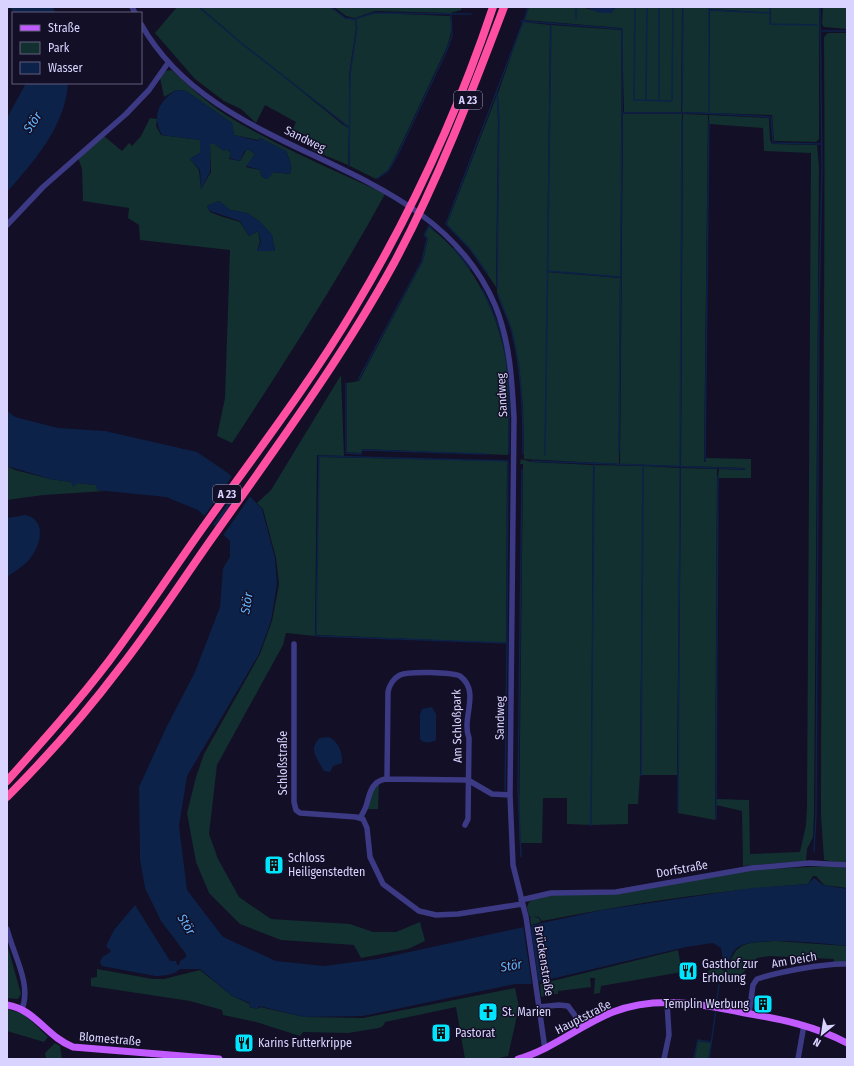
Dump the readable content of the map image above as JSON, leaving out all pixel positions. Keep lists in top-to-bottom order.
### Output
{
  "streets": {
    "highway": ["A 23"],
    "main road": ["Hauptstraße", "Blomestraße"],
    "street": [
      "Sandweg",
      "Am Schloßpark",
      "Schloßstraße",
      "Dorfstraße",
      "Am Deich",
      "Brückenstraße"
    ]
  },
  "crossings": [
    ["Sandweg", "Am Schloßpark"],
    ["Sandweg", "Dorfstraße"],
    ["Sandweg", "Brückenstraße"],
    ["Dorfstraße", "Brückenstraße"],
    ["Am Deich", "Hauptstraße"],
    ["Brückenstraße", "Hauptstraße"]
  ],
  "water": ["Stör"],
  "places": {
    "building": ["Schloss Heiligenstedten", "Templin Werbung", "Pastorat"],
    "restaurant": ["Gasthof zur Erholung", "Karins Futterkrippe"],
    "church": ["St. Marien"]
  },
  "legend": ["Straße", "Park", "Wasser"],
  "north": "bottom left"
}
